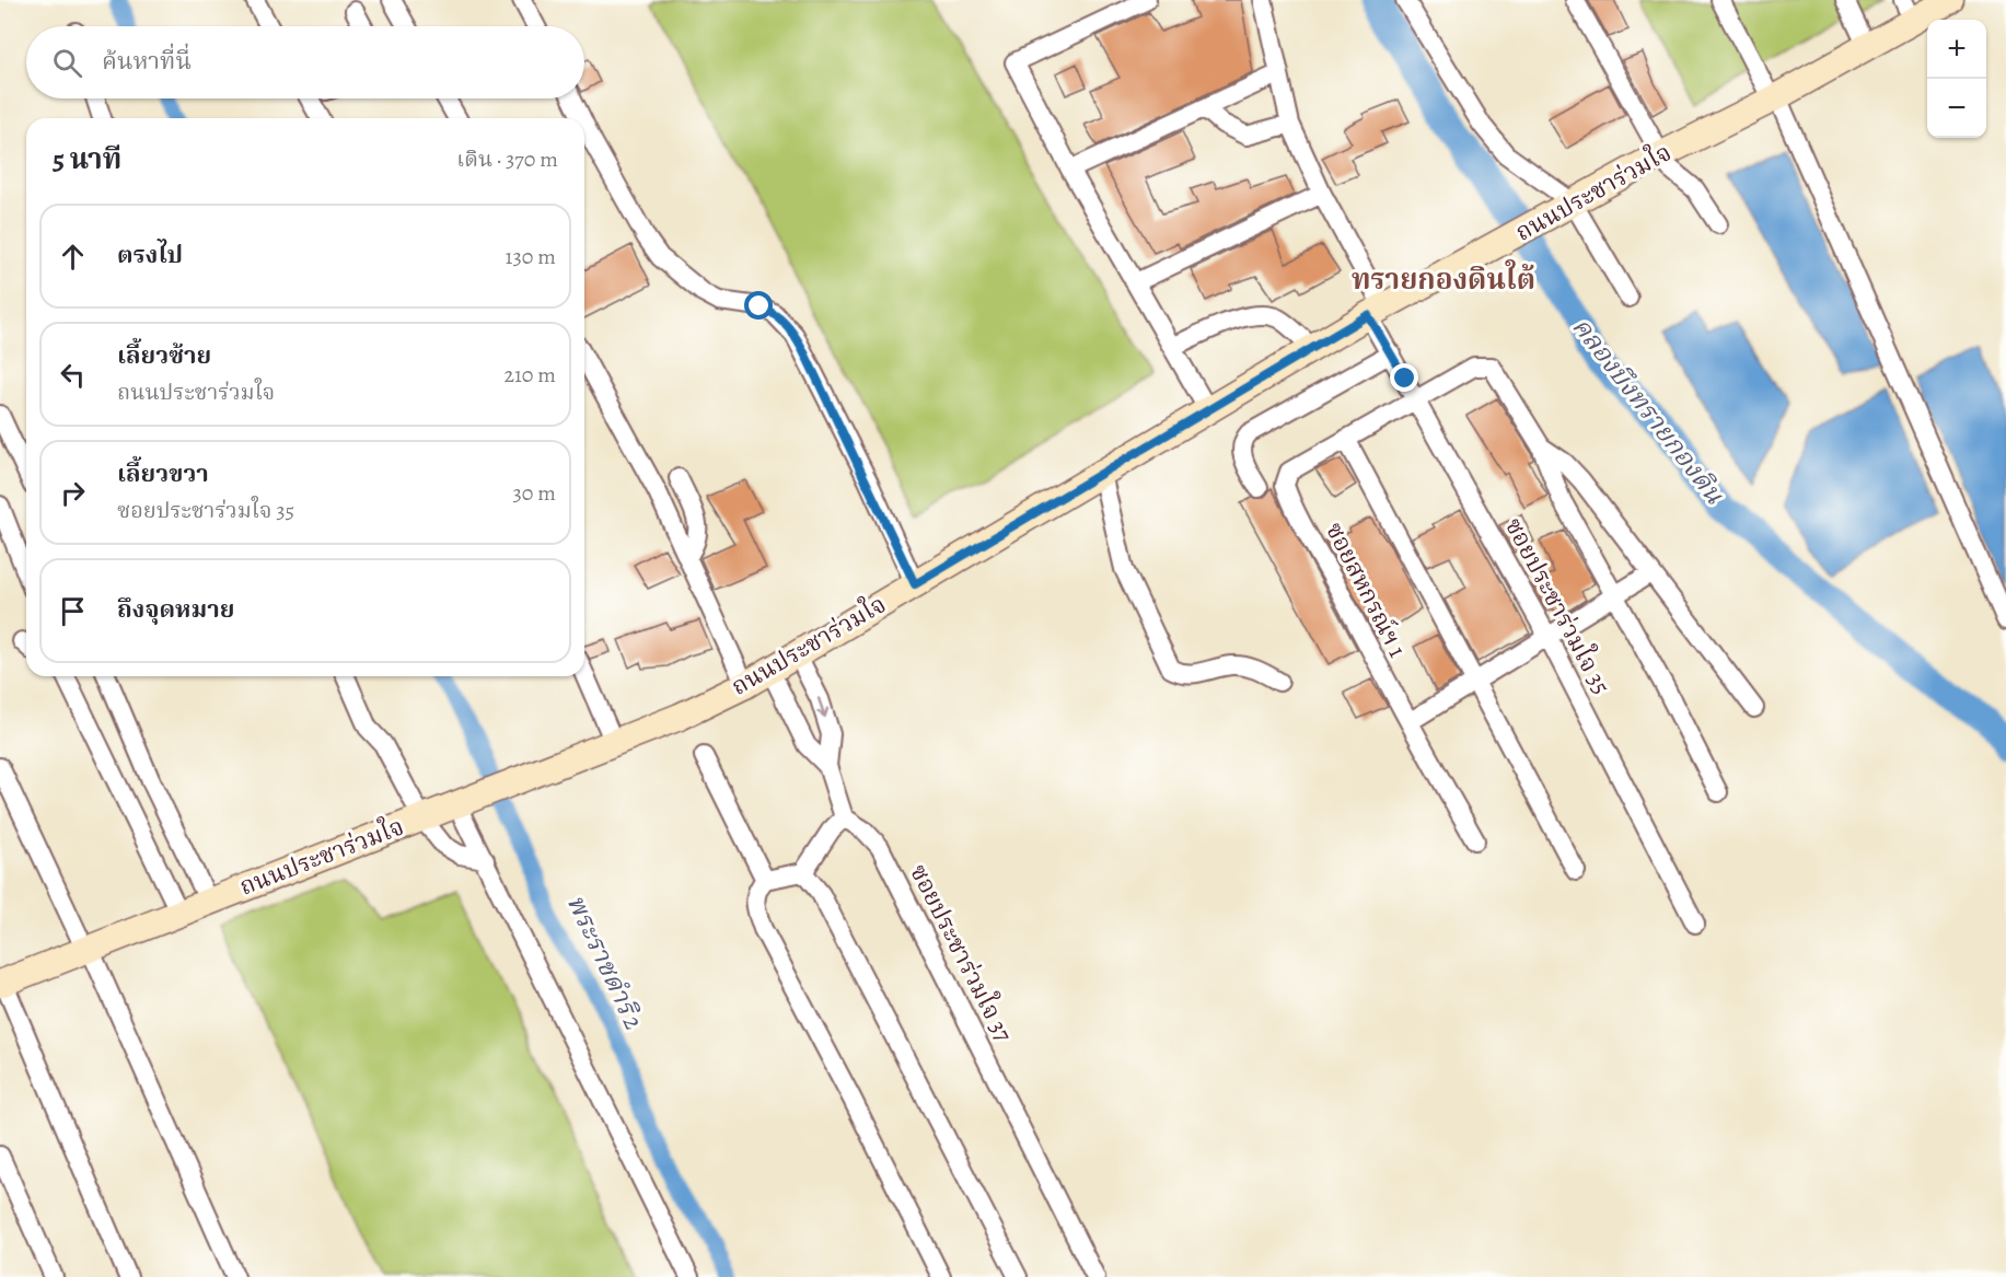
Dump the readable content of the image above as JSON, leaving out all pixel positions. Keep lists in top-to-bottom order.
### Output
{
  "streets": {
    "main road": ["ถนนประชาร่วมใจ"],
    "street": ["ซอยสหกรณ์ฯ 1", "ซอยประชาร่วมใจ 35", "ซอยประชาร่วมใจ 37"]
  },
  "crossings": [
    ["ถนนประชาร่วมใจ", "ซอยประชาร่วมใจ 35"]
  ],
  "districts": ["ทรายกองดินใต้"],
  "water": ["คลองบึงทรายกองดิน", "พระราชดำริ 2"],
  "page": {
    "map_buttons": ["+", "−"],
    "search": "ค้นหาที่นี่",
    "heading": ["5 นาที", "เดิน · 370 m"],
    "list": [
      ["ตรงไป", "130 m"],
      ["เลี้ยวซ้าย", "ถนนประชาร่วมใจ", "210 m"],
      ["เลี้ยวขวา", "ซอยประชาร่วมใจ 35", "30 m"],
      "ถึงจุดหมาย"
    ]
  }
}
